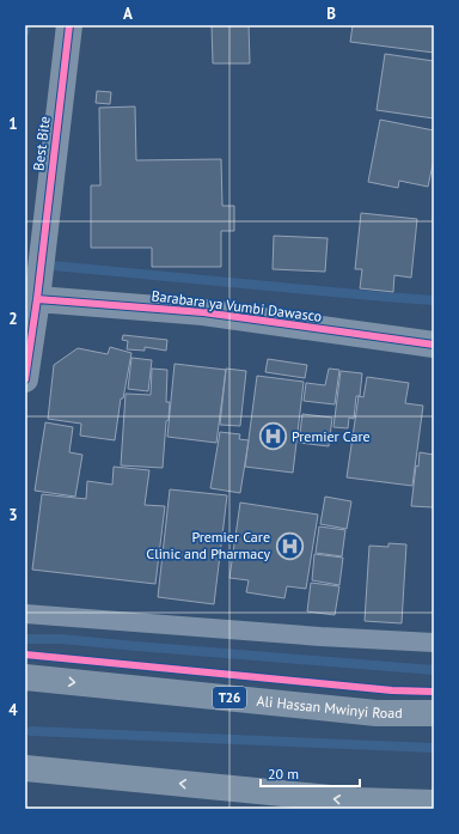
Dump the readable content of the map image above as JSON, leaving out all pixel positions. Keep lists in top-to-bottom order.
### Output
{
  "streets": {
    "highway": ["T26", "Ali Hassan Mwinyi Road"],
    "street": ["Best Bite", "Barabara ya Vumbi Dawasco"]
  },
  "crossings": [
    ["Best Bite", "Barabara ya Vumbi Dawasco"]
  ],
  "places": {
    "hospital": ["Premier Care", "Premier Care Clinic and Pharmacy"]
  },
  "scale_bar": "20 m",
  "grid": {
    "columns": ["A", "B"],
    "rows": [
      "1",
      "2",
      "3",
      "4"
    ]
  }
}
